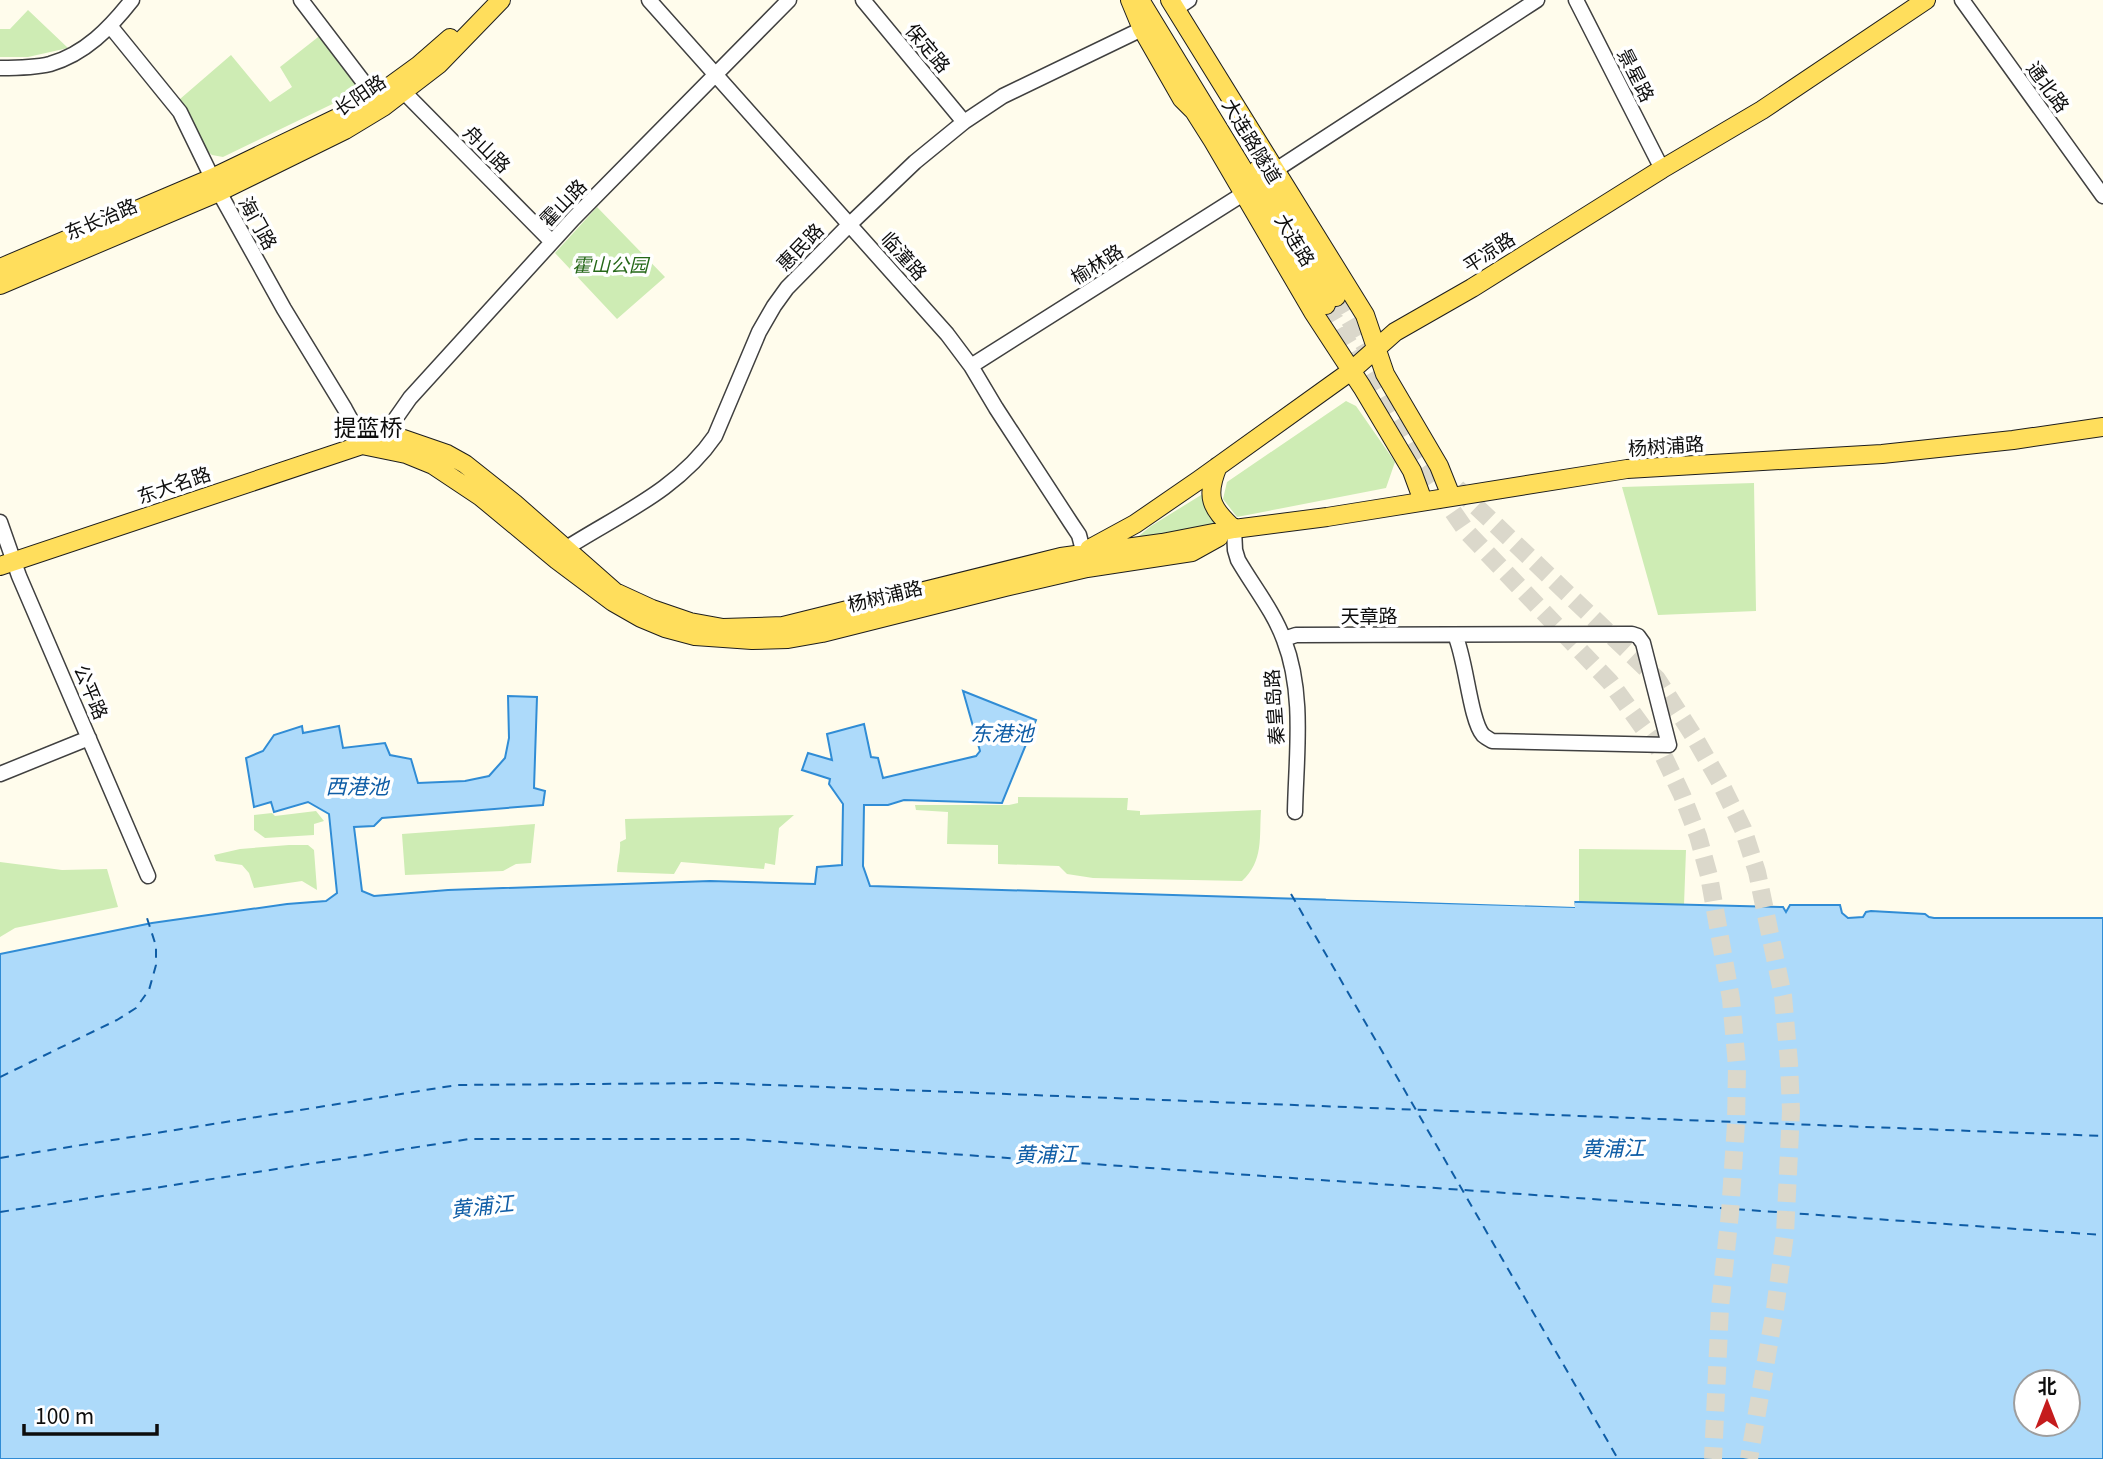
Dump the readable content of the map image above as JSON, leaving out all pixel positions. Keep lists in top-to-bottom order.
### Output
{
  "streets": {
    "main road": [
      "长阳路",
      "大连路隧道",
      "东长治路",
      "大连路",
      "平凉路",
      "杨树浦路",
      "东大名路"
    ],
    "street": [
      "保定路",
      "景星路",
      "通北路",
      "舟山路",
      "霍山路",
      "海门路",
      "惠民路",
      "临潼路",
      "榆林路",
      "天章路",
      "公平路",
      "秦皇岛路"
    ]
  },
  "crossings": [
    ["保定路", "惠民路"],
    ["景星路", "平凉路"],
    ["长阳路", "舟山路"],
    ["长阳路", "东长治路"],
    ["长阳路", "海门路"],
    ["舟山路", "霍山路"],
    ["霍山路", "临潼路"],
    ["霍山路", "东大名路"],
    ["东长治路", "海门路"],
    ["海门路", "东大名路"],
    ["大连路", "惠民路"],
    ["大连路", "平凉路"],
    ["大连路", "榆林路"],
    ["大连路", "杨树浦路"],
    ["惠民路", "临潼路"],
    ["惠民路", "杨树浦路"],
    ["惠民路", "东大名路"],
    ["平凉路", "临潼路"],
    ["平凉路", "杨树浦路"],
    ["临潼路", "榆林路"],
    ["临潼路", "杨树浦路"],
    ["杨树浦路", "东大名路"],
    ["杨树浦路", "秦皇岛路"],
    ["东大名路", "公平路"],
    ["天章路", "秦皇岛路"]
  ],
  "districts": ["提篮桥"],
  "water": ["东港池", "西港池", "黄浦江"],
  "parks": ["霍山公园"],
  "scale_bar": "100 m",
  "north": "top"
}
